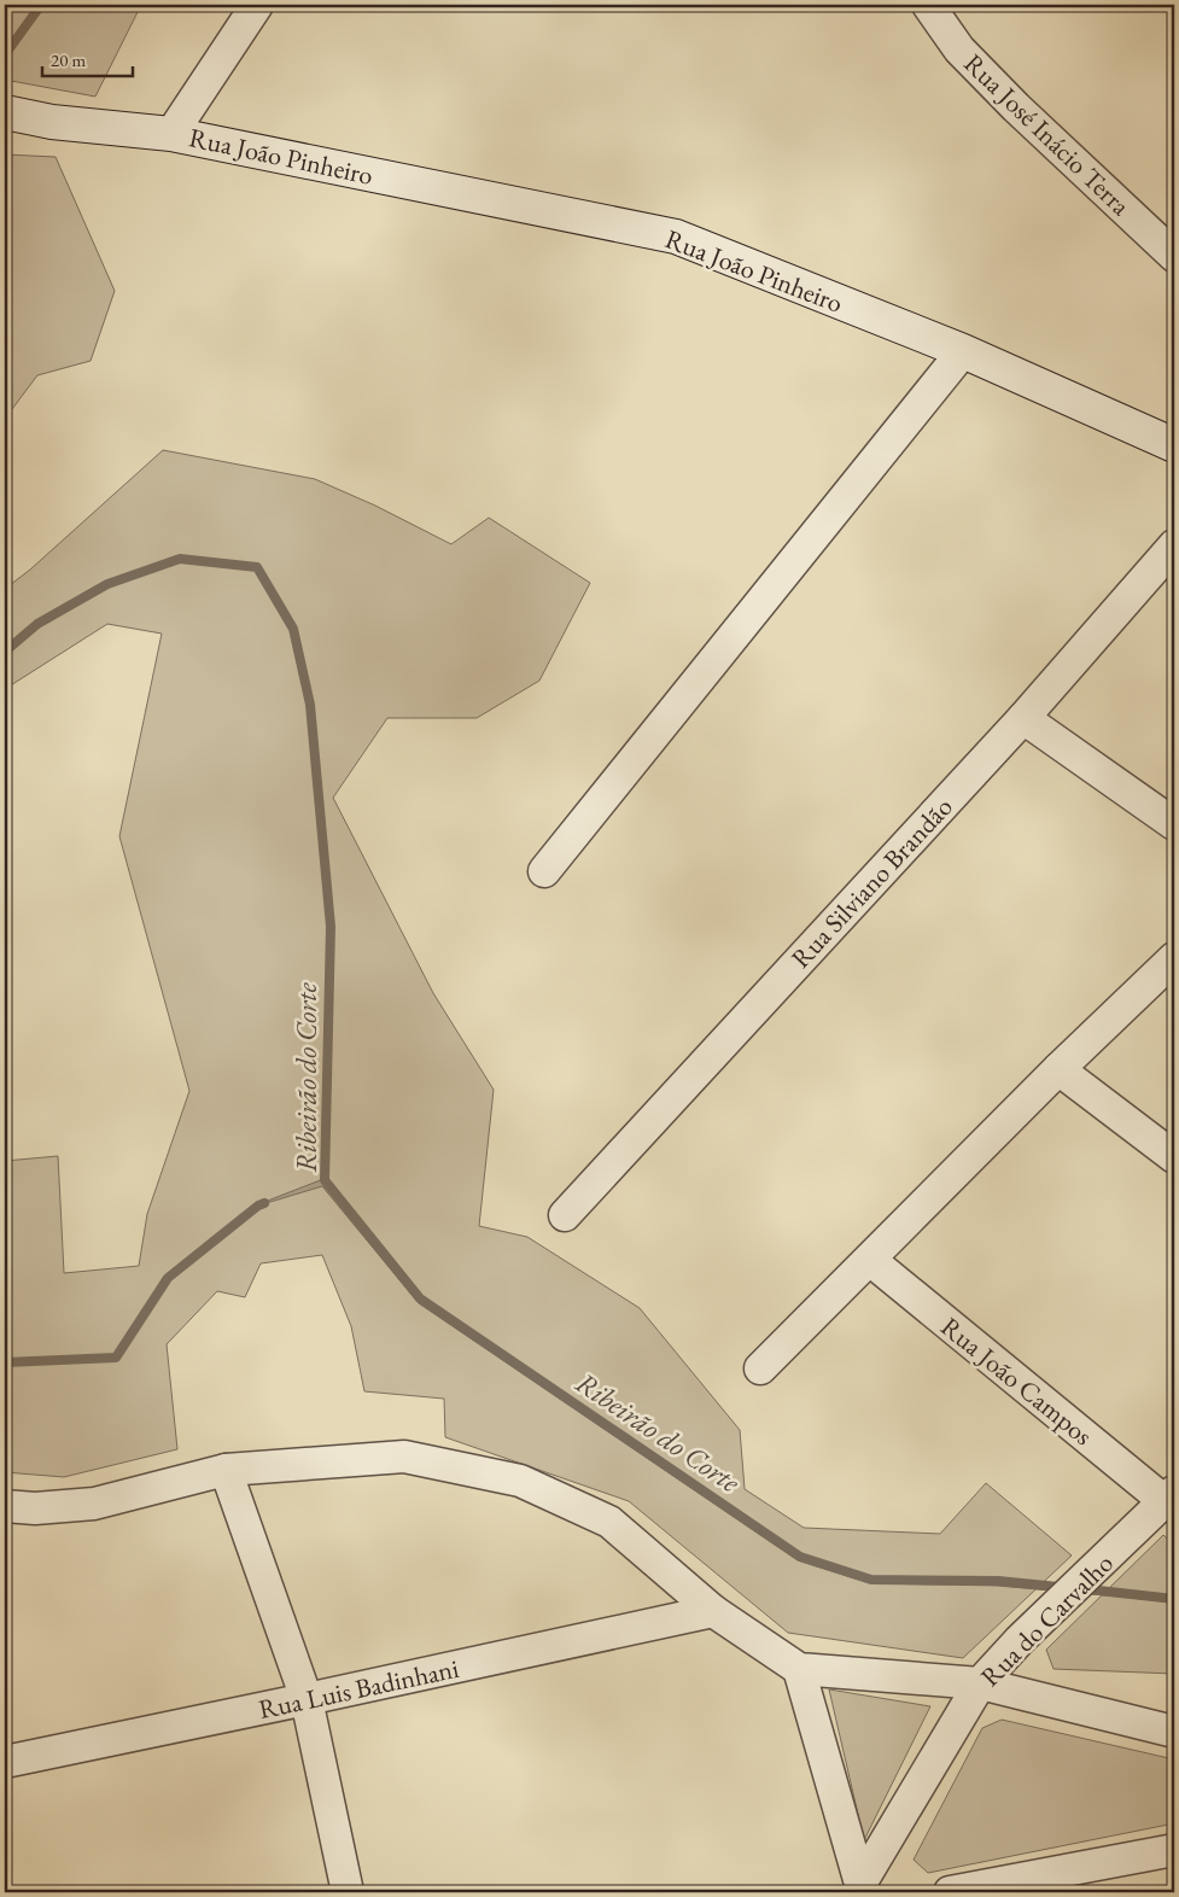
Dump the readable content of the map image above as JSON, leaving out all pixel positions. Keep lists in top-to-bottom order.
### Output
{
  "streets": {
    "street": [
      "Rua José Inácio Terra",
      "Rua João Pinheiro",
      "Rua Silviano Brandão",
      "Rua João Campos",
      "Rua do Carvalho",
      "Rua Luis Badinhani"
    ]
  },
  "crossings": [
    ["Rua João Campos", "Rua do Carvalho"]
  ],
  "water": ["Ribeirão do Corte"],
  "scale_bar": "20 m"
}
